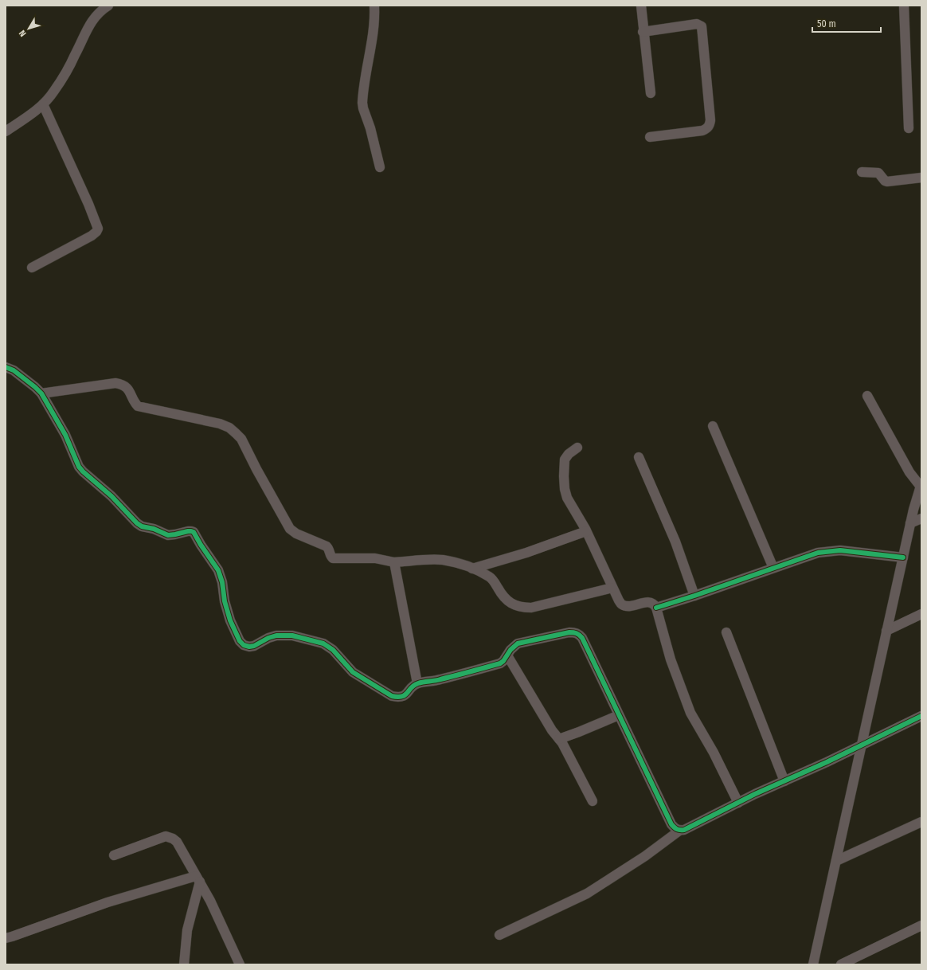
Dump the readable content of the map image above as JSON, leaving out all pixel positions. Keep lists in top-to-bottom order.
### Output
{
  "scale_bar": "50 m",
  "north": "bottom left"
}
